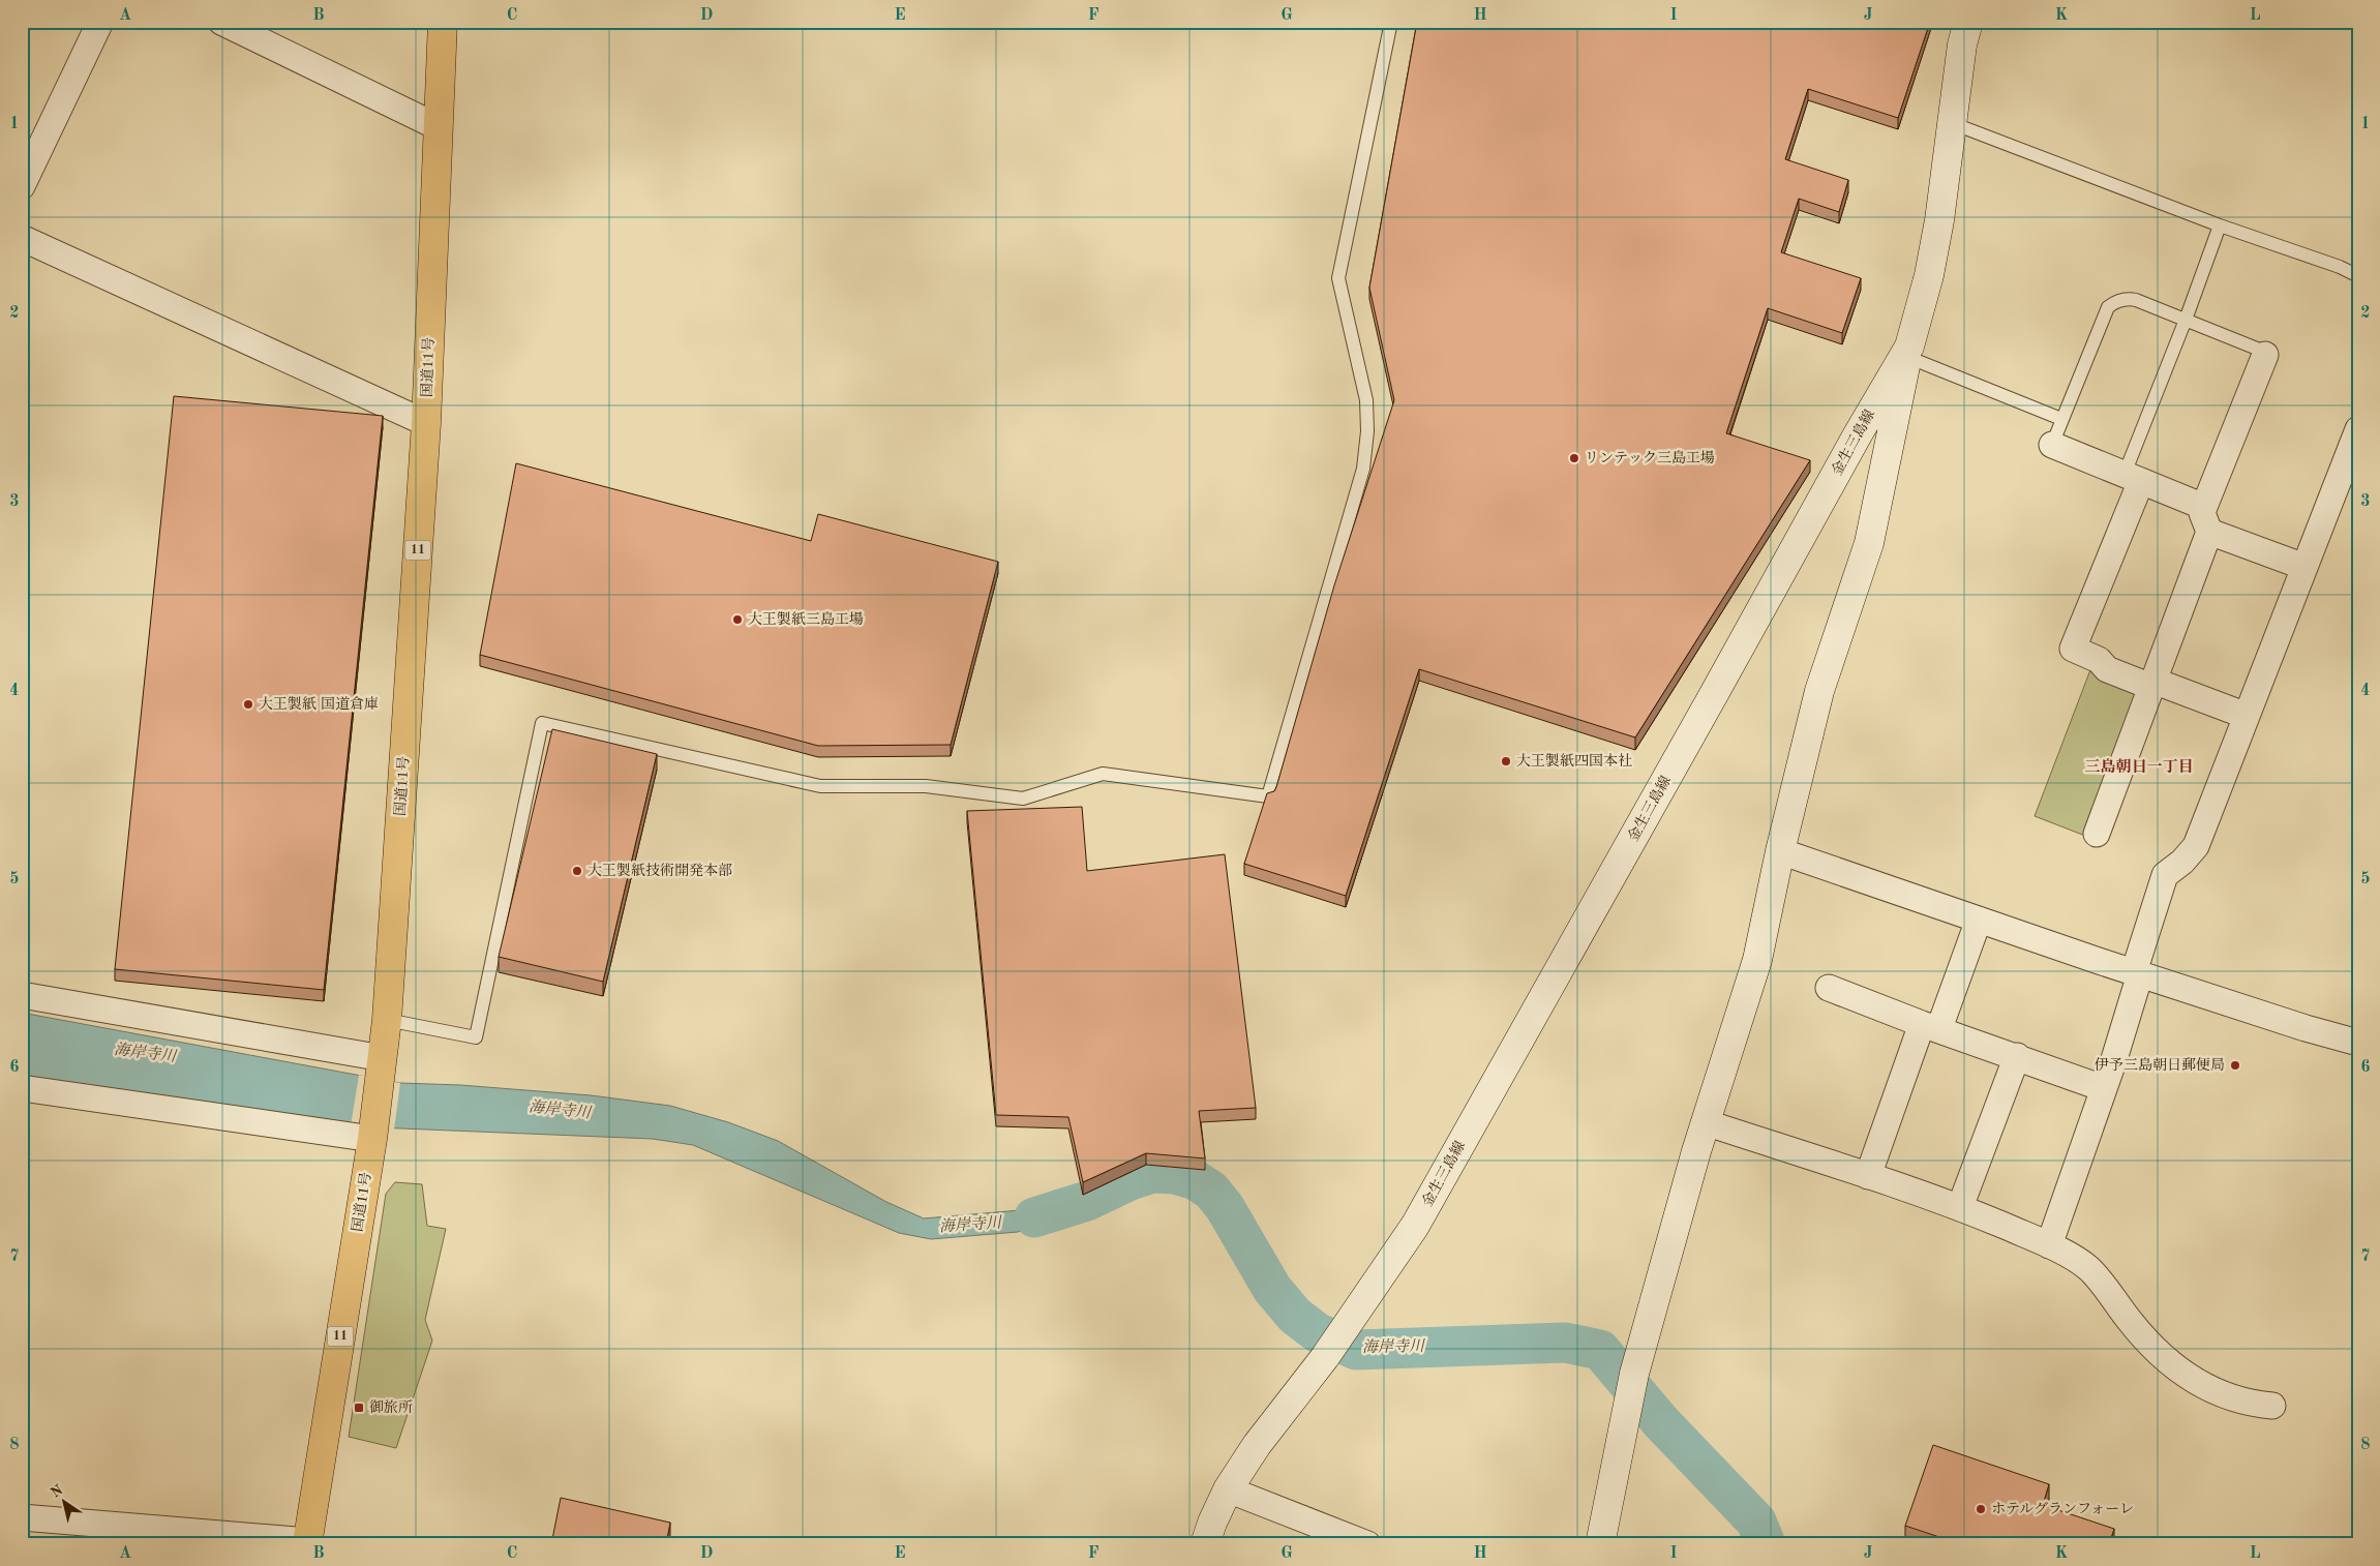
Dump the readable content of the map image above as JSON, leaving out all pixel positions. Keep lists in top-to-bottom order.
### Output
{
  "streets": {
    "highway": ["国道11号", "11"],
    "main road": ["金生三島線"]
  },
  "districts": ["三島朝日一丁目"],
  "water": ["海岸寺川"],
  "places": {
    "other": [
      "リンテック三島工場",
      "大王製紙三島工場",
      "大王製紙 国道倉庫",
      "大王製紙四国本社",
      "大王製紙技術開発本部",
      "伊予三島朝日郵便局",
      "ホテルグランフォーレ"
    ],
    "transit": ["御旅所"]
  },
  "north": "top left",
  "grid": {
    "columns": [
      "A",
      "B",
      "C",
      "D",
      "E",
      "F",
      "G",
      "H",
      "I",
      "J",
      "K",
      "L"
    ],
    "rows": [
      "1",
      "2",
      "3",
      "4",
      "5",
      "6",
      "7",
      "8"
    ]
  }
}
